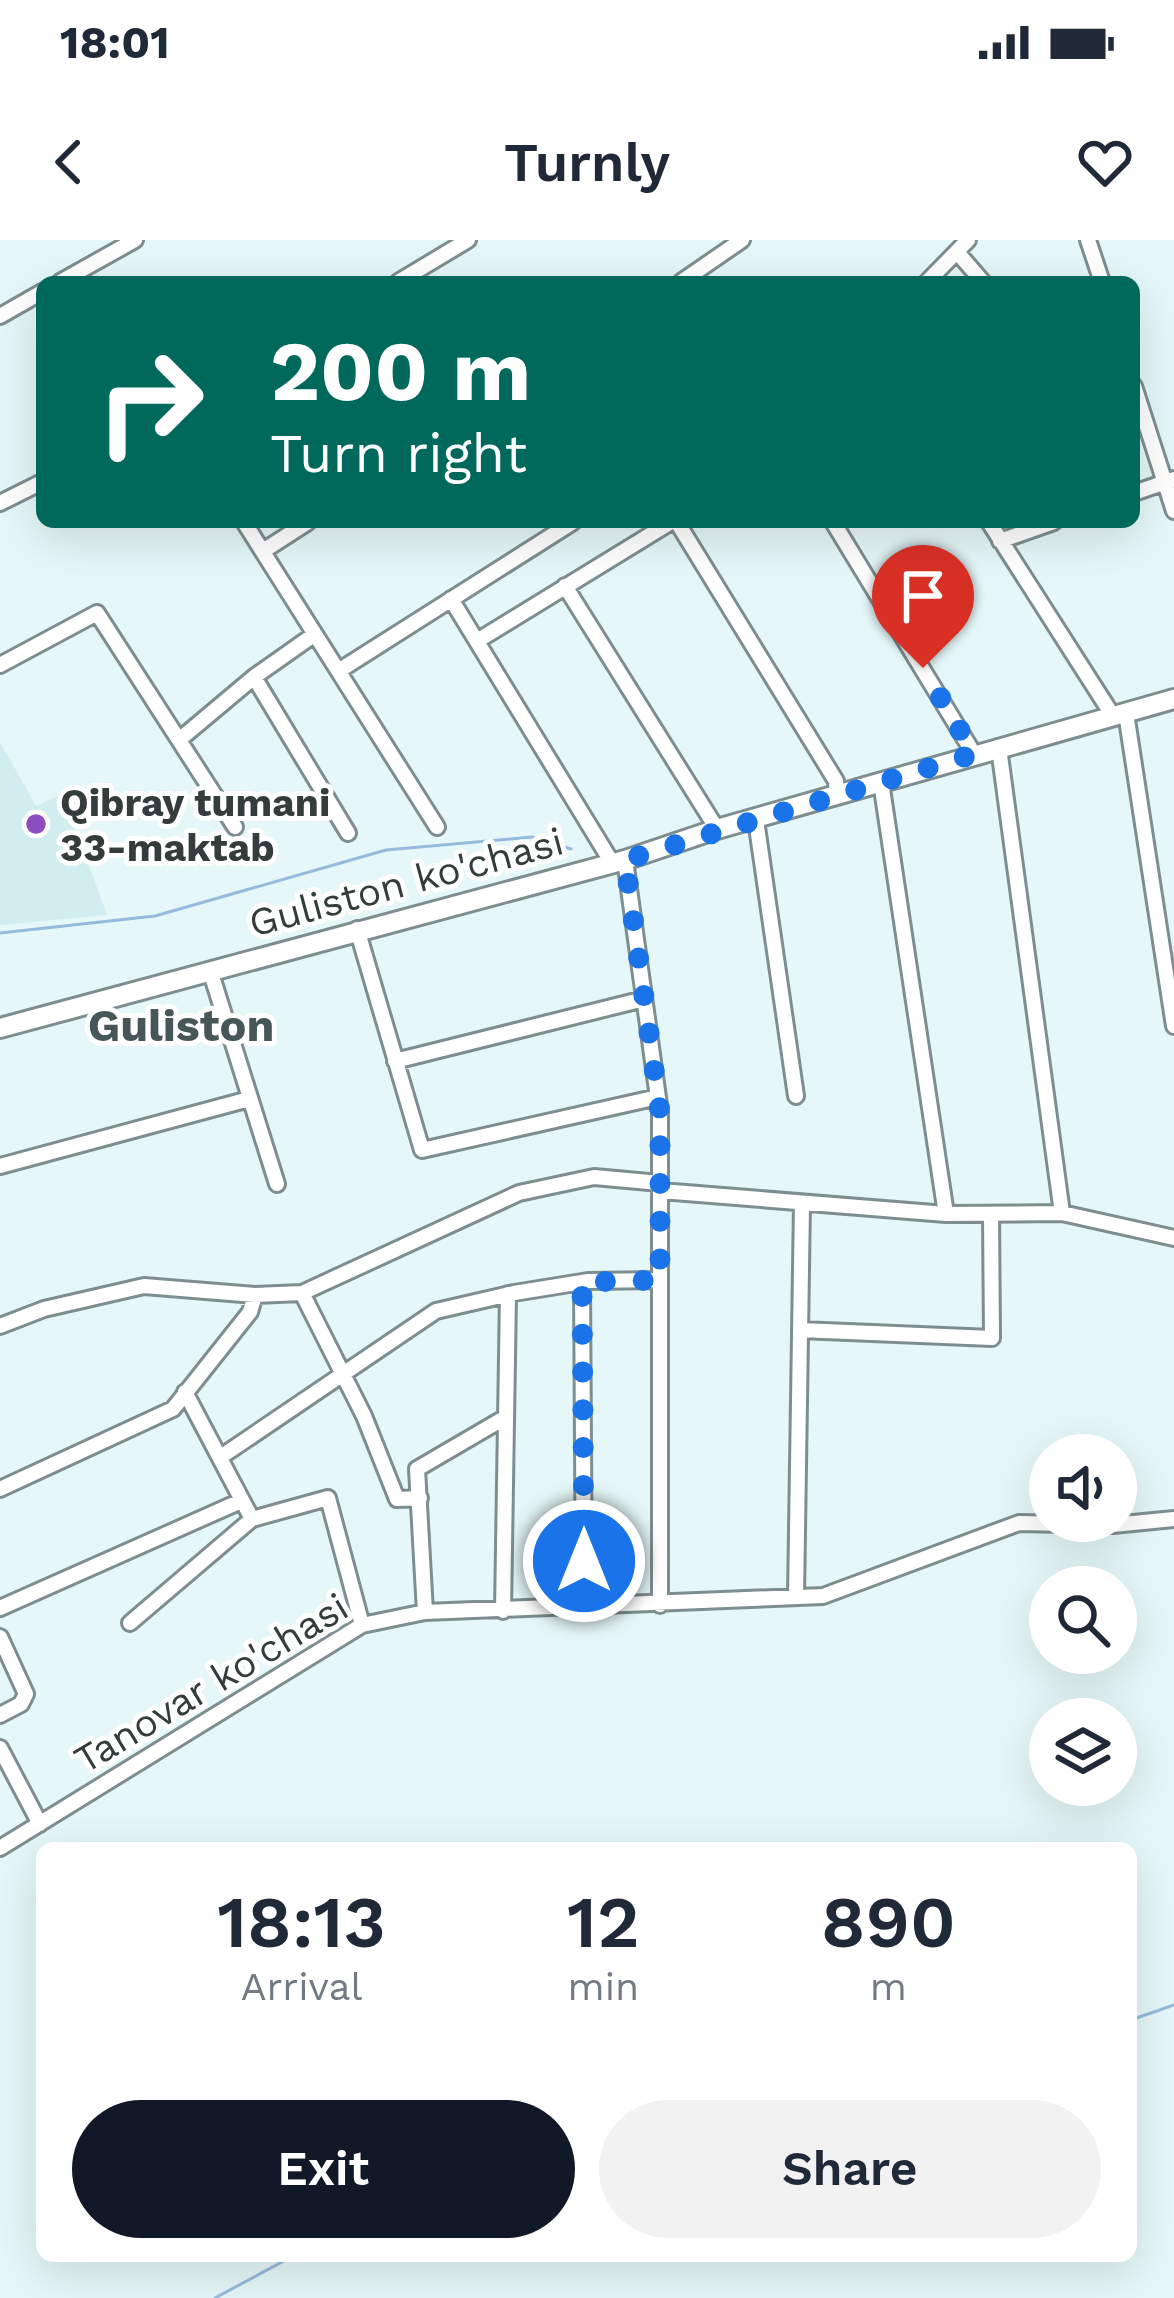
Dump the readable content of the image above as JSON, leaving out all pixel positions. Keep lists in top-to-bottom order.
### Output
{
  "streets": {
    "main road": ["Guliston ko'chasi"],
    "street": ["Tanovar ko'chasi"]
  },
  "districts": ["Guliston"],
  "places": ["Qibray tumani 33-maktab"],
  "page": {
    "status": "18:01",
    "header": "Turnly",
    "turn": ["200 m", "Turn right"],
    "eta": [
      "18:13",
      "Arrival",
      "12",
      "min",
      "890",
      "m"
    ],
    "buttons": ["Exit", "Share"]
  }
}
